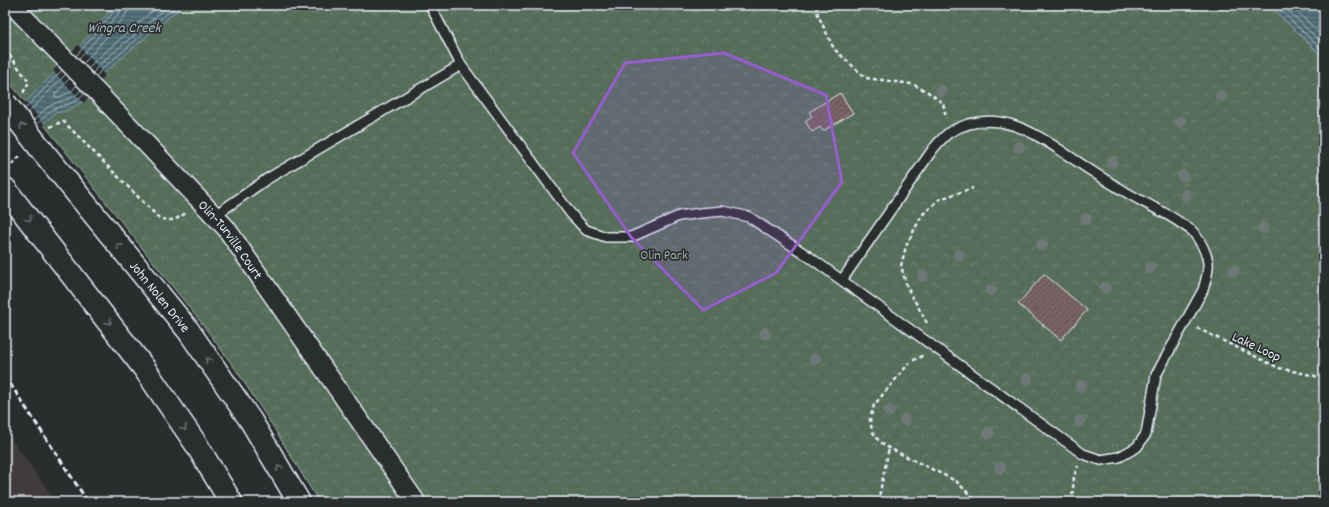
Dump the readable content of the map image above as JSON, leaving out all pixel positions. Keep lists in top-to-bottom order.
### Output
{
  "streets": {
    "main road": ["John Nolen Drive"],
    "street": ["Olin-Turville Court"],
    "path": ["Lake Loop"]
  },
  "water": ["Wingra Creek"],
  "parks": ["Olin Park"]
}
